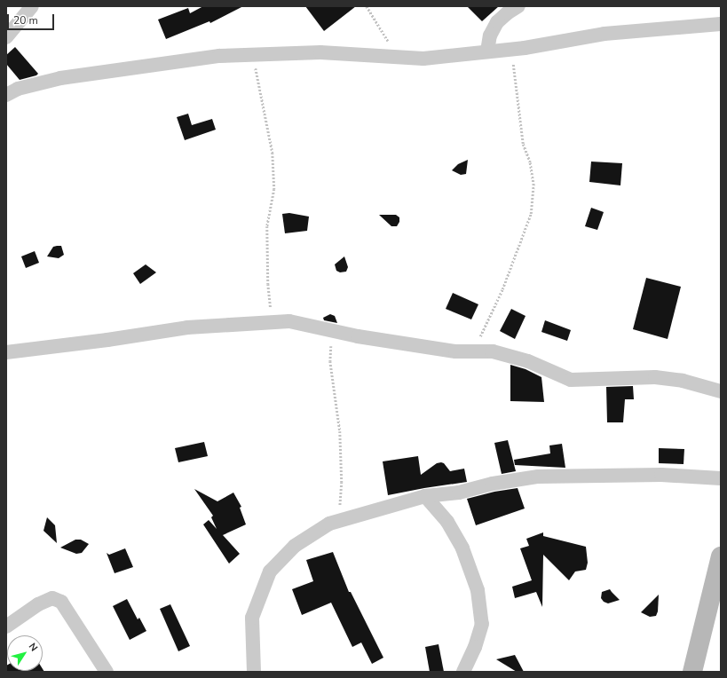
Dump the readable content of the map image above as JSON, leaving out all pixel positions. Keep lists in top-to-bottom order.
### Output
{
  "scale_bar": "20 m",
  "north": "top right"
}
